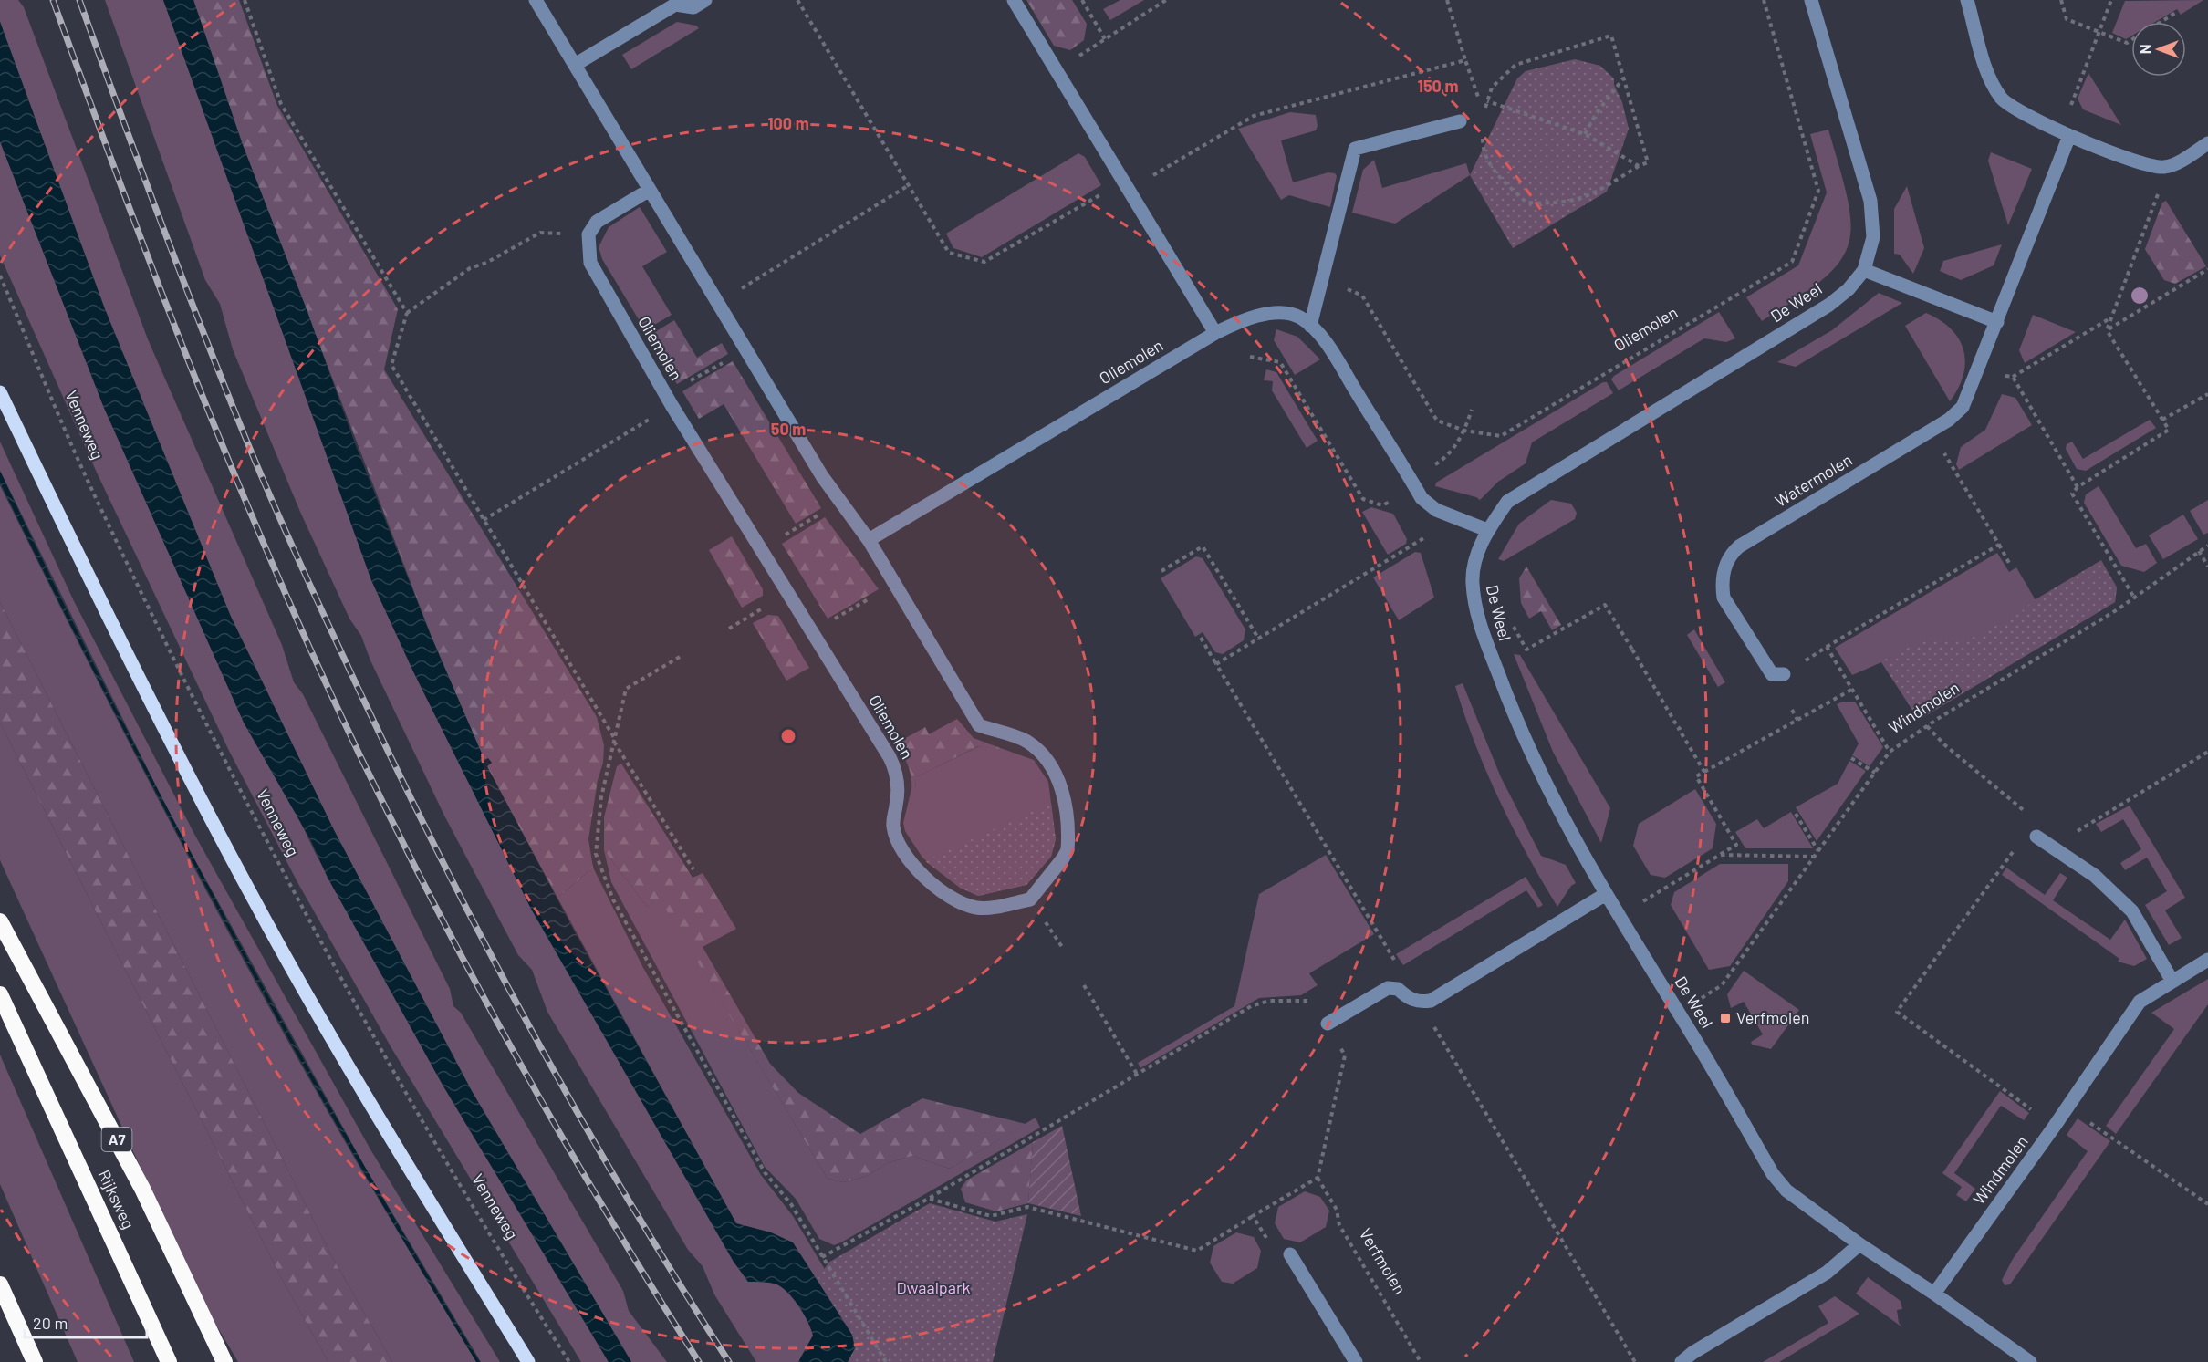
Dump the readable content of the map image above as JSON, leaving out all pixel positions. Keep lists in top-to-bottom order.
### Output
{
  "streets": {
    "highway": ["A7", "Rijksweg"],
    "street": [
      "De Weel",
      "Oliemolen",
      "Watermolen",
      "Windmolen"
    ],
    "path": ["Venneweg", "Verfmolen"]
  },
  "crossings": [
    ["De Weel", "Oliemolen"],
    ["De Weel", "Windmolen"]
  ],
  "parks": ["Dwaalpark"],
  "places": {
    "transit": ["Verfmolen"]
  },
  "scale_bar": "20 m",
  "north": "left",
  "rings": ["150 m", "100 m", "50 m"]
}
